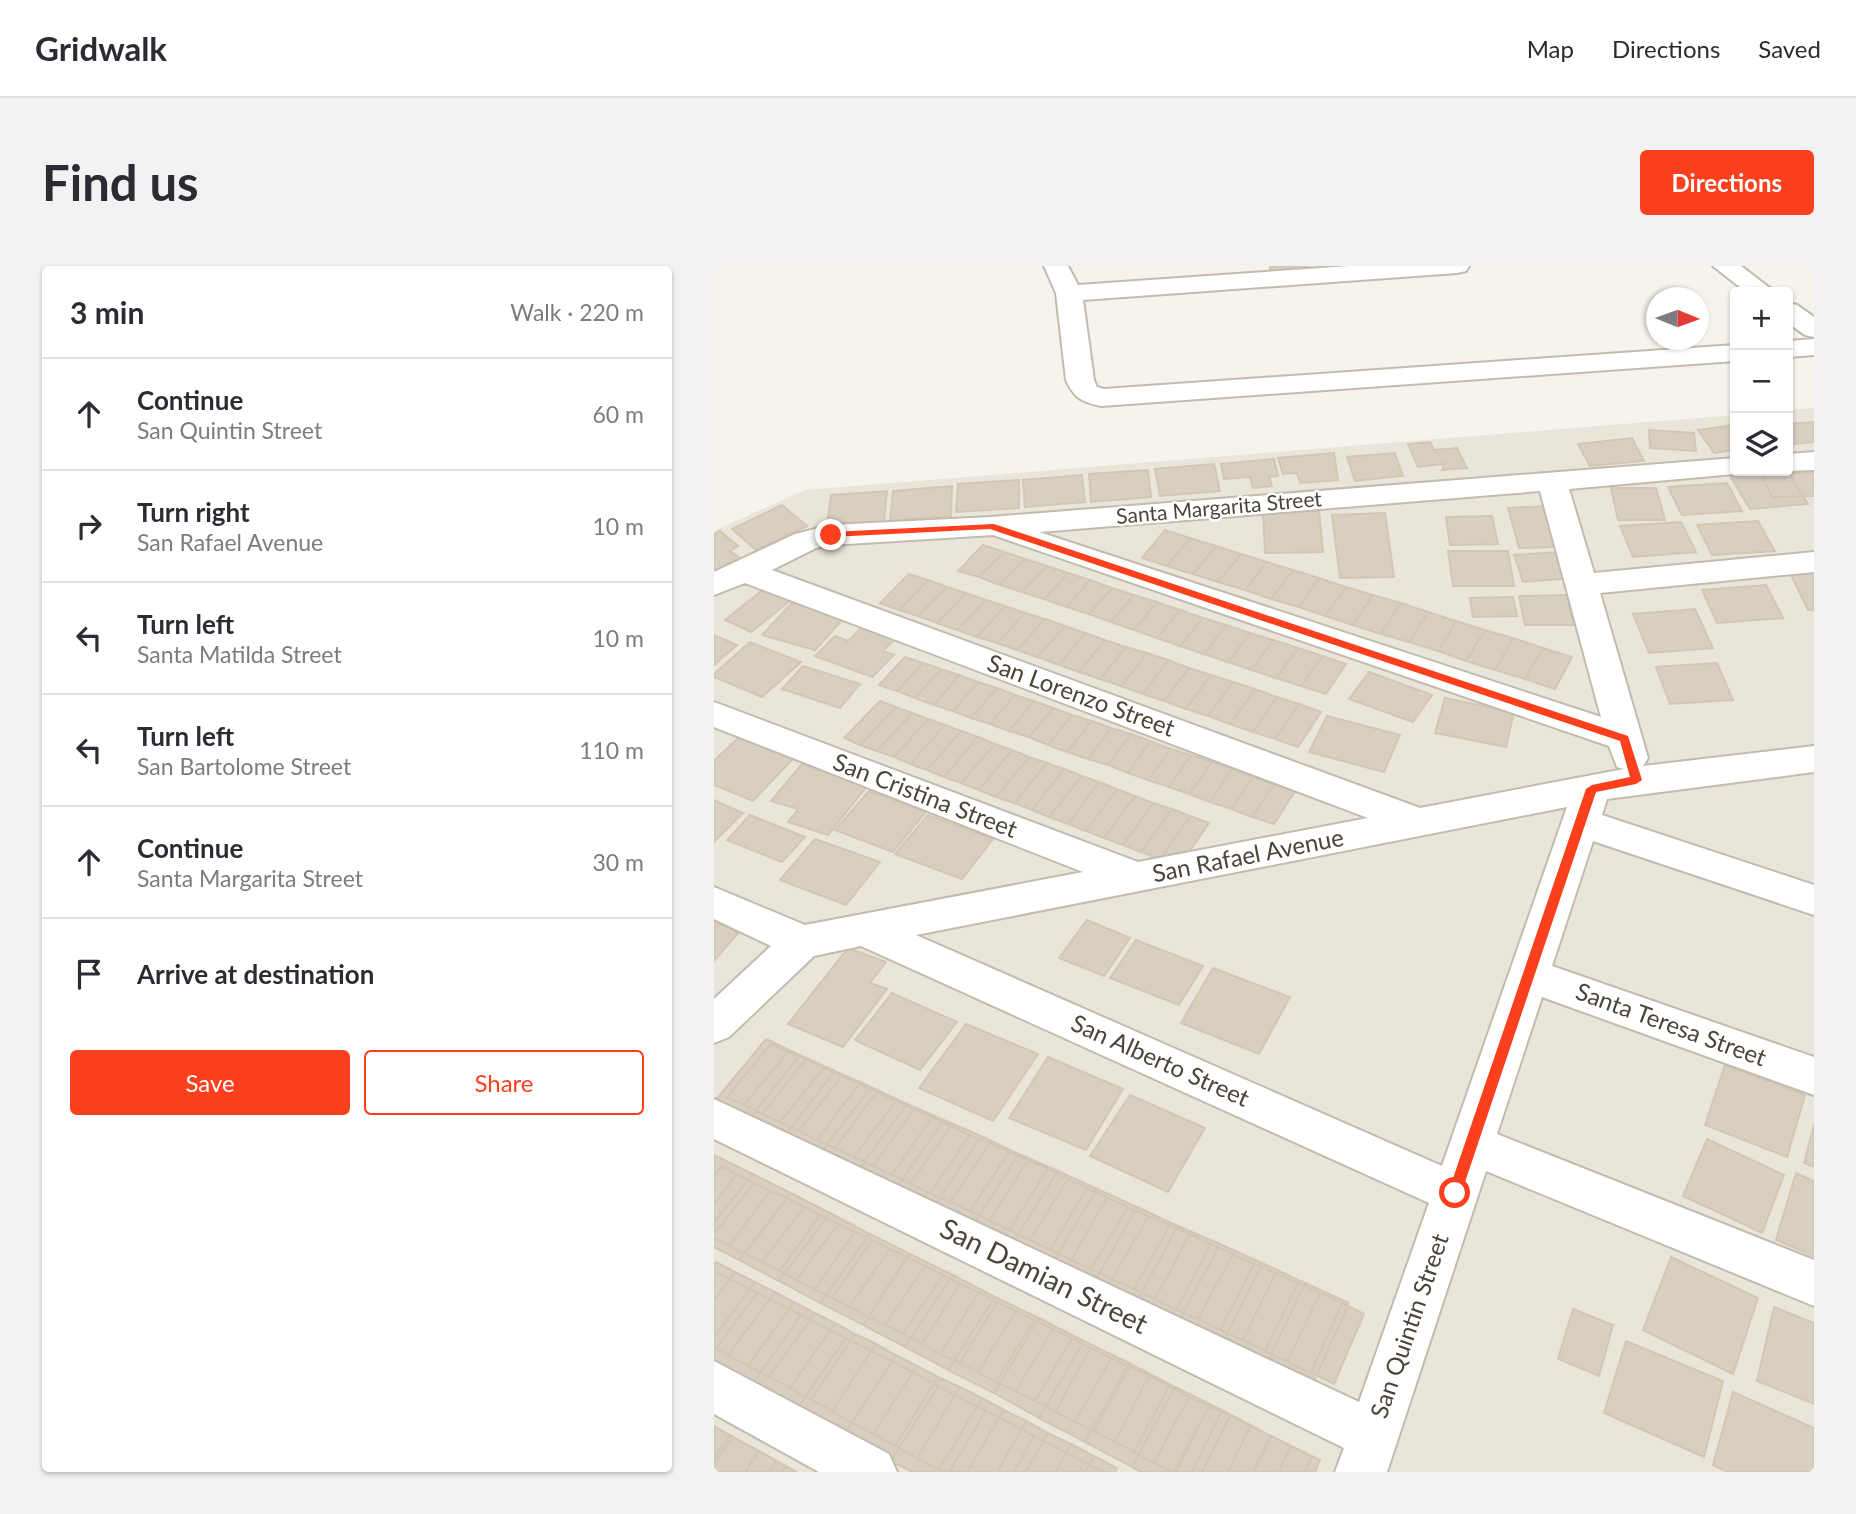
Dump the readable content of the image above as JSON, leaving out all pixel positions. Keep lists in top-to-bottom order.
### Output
{
  "streets": {
    "street": [
      "Santa Margarita Street",
      "San Lorenzo Street",
      "San Cristina Street",
      "San Rafael Avenue",
      "Santa Teresa Street",
      "San Alberto Street",
      "San Damian Street",
      "San Quintin Street"
    ]
  },
  "crossings": [
    ["Santa Margarita Street", "San Lorenzo Street"],
    ["San Lorenzo Street", "San Rafael Avenue"],
    ["San Cristina Street", "San Rafael Avenue"],
    ["San Rafael Avenue", "San Alberto Street"],
    ["San Rafael Avenue", "San Quintin Street"],
    ["Santa Teresa Street", "San Quintin Street"],
    ["San Alberto Street", "San Quintin Street"],
    ["San Damian Street", "San Quintin Street"]
  ],
  "north": "right",
  "page": {
    "header": "Gridwalk",
    "nav": ["Map", "Directions", "Saved"],
    "buttons": [
      "Directions",
      ["Save", "Share"]
    ],
    "title": "Find us",
    "heading": ["3 min", "Walk · 220 m"],
    "map_buttons": ["+", "−"],
    "list": [
      ["Continue", "San Quintin Street", "60 m"],
      ["Turn right", "San Rafael Avenue", "10 m"],
      ["Turn left", "Santa Matilda Street", "10 m"],
      ["Turn left", "San Bartolome Street", "110 m"],
      ["Continue", "Santa Margarita Street", "30 m"],
      "Arrive at destination"
    ]
  }
}
